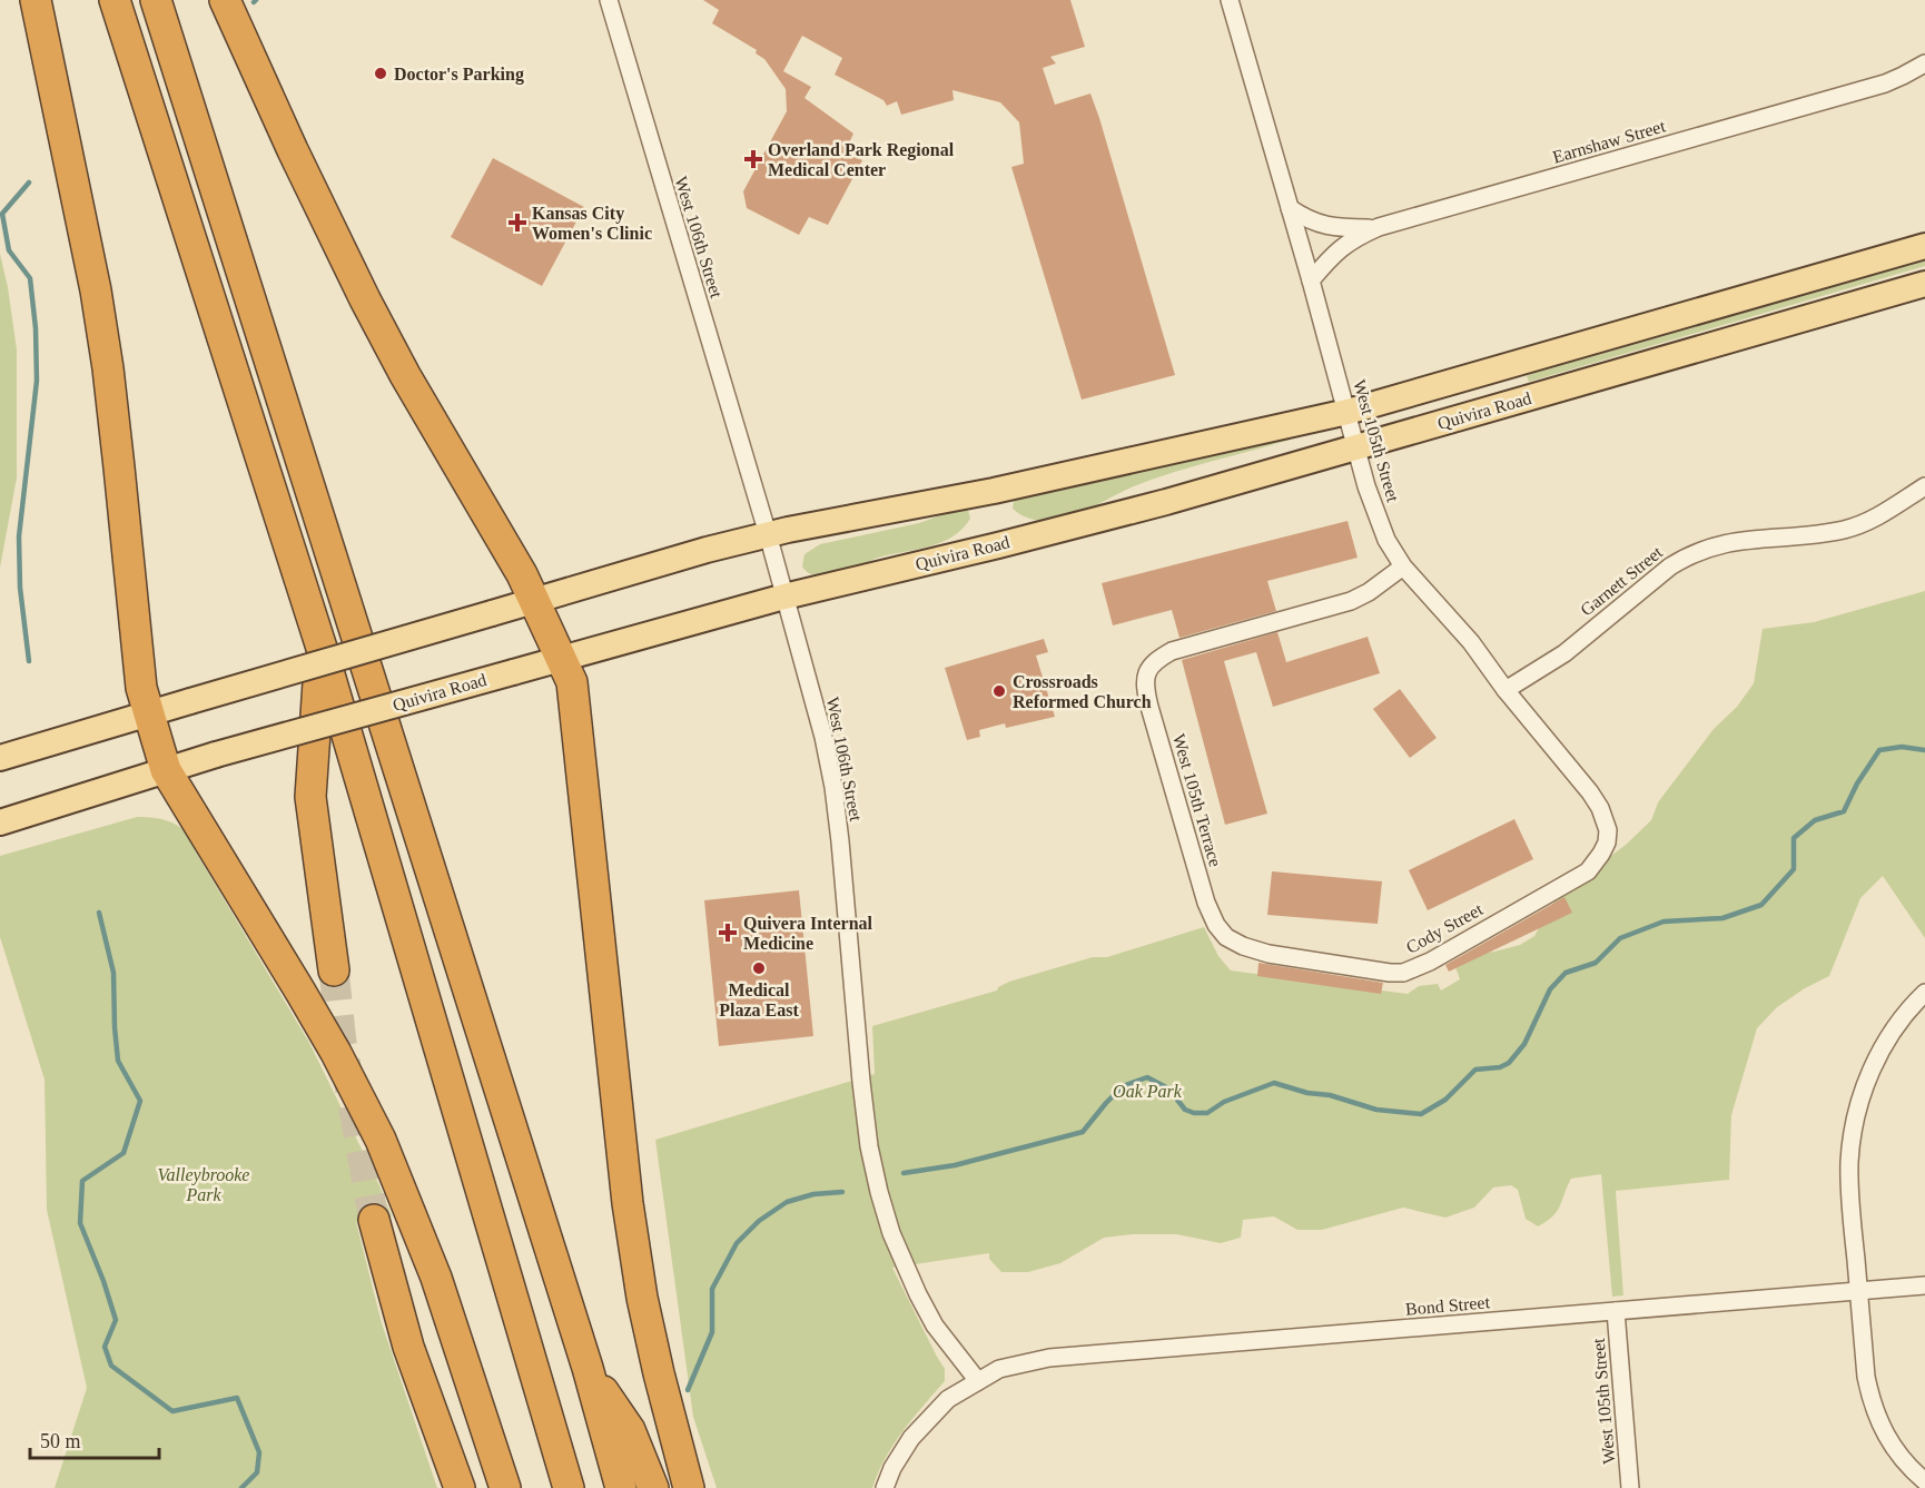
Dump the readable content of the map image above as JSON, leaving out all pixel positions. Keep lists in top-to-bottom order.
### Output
{
  "streets": {
    "main road": ["Quivira Road"],
    "street": [
      "Earnshaw Street",
      "West 106th Street",
      "West 105th Street",
      "Garnett Street",
      "West 105th Terrace",
      "Cody Street",
      "Bond Street"
    ]
  },
  "crossings": [
    ["Earnshaw Street", "West 105th Street"],
    ["West 106th Street", "Quivira Road"],
    ["West 106th Street", "Bond Street"],
    ["Quivira Road", "West 105th Street"],
    ["West 105th Street", "Garnett Street"],
    ["West 105th Street", "West 105th Terrace"],
    ["West 105th Street", "Cody Street"],
    ["West 105th Street", "Bond Street"],
    ["West 105th Terrace", "Cody Street"]
  ],
  "parks": ["Oak Park", "Valleybrooke Park"],
  "places": {
    "other": ["Doctor's Parking", "Crossroads Reformed Church", "Medical Plaza East"],
    "health": ["Overland Park Regional Medical Center", "Kansas City Women's Clinic", "Quivera Internal Medicine"]
  },
  "scale_bar": "50 m"
}
